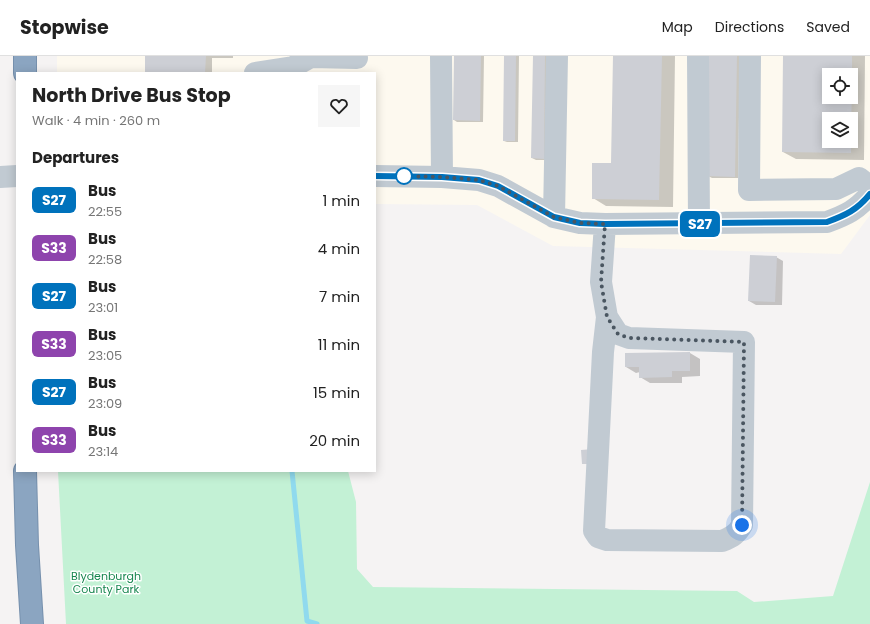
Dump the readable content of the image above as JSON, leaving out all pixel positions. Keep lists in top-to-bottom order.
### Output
{
  "parks": ["Blydenburgh County Park"],
  "lines": ["bus line S27"],
  "page": {
    "header": "Stopwise",
    "nav": ["Map", "Directions", "Saved"],
    "on_map": "S27",
    "heading": [
      ["North Drive Bus Stop", "Walk · 4 min · 260 m"],
      "Departures"
    ],
    "list": [
      {
        "mark": "S27",
        "name": "Bus",
        "note": "22:55",
        "value": "1 min"
      },
      {
        "mark": "S33",
        "name": "Bus",
        "note": "22:58",
        "value": "4 min"
      },
      {
        "mark": "S27",
        "name": "Bus",
        "note": "23:01",
        "value": "7 min"
      },
      {
        "mark": "S33",
        "name": "Bus",
        "note": "23:05",
        "value": "11 min"
      },
      {
        "mark": "S27",
        "name": "Bus",
        "note": "23:09",
        "value": "15 min"
      },
      {
        "mark": "S33",
        "name": "Bus",
        "note": "23:14",
        "value": "20 min"
      }
    ]
  }
}
